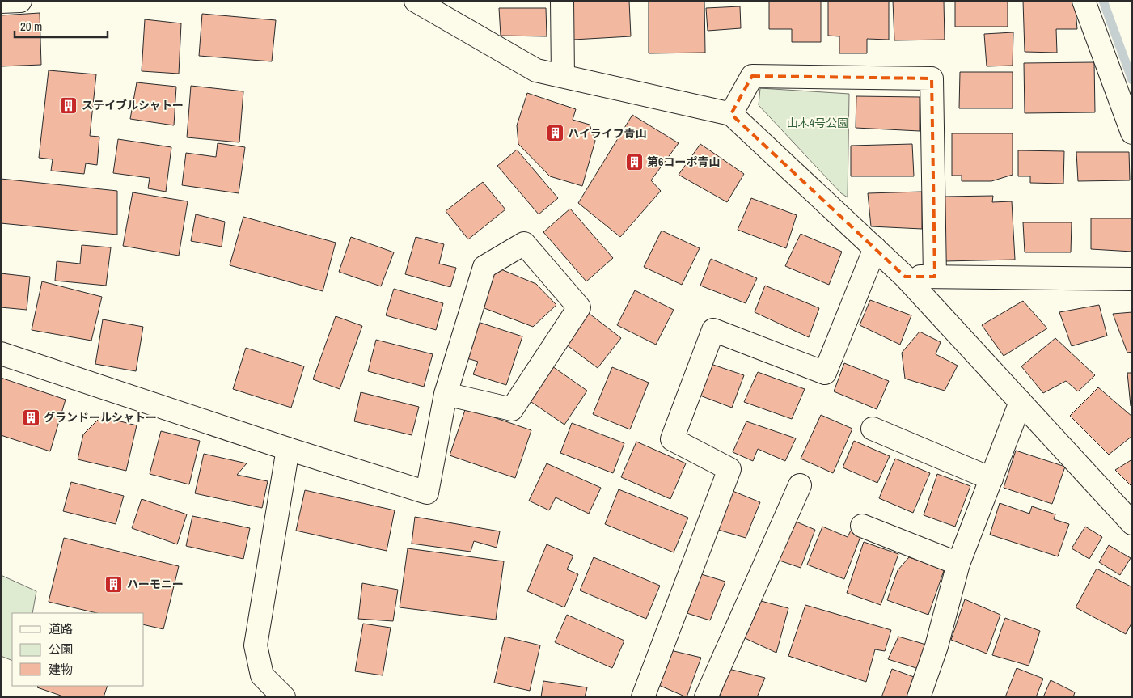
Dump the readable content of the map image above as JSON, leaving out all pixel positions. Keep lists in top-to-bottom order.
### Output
{
  "parks": ["山木4号公園"],
  "places": {
    "building": [
      "ステイブルシャトー",
      "ハイライフ青山",
      "第6コーポ青山",
      "グランドールシャトー",
      "ハーモニー"
    ]
  },
  "legend": ["道路", "公園", "建物"],
  "scale_bar": "20 m"
}
